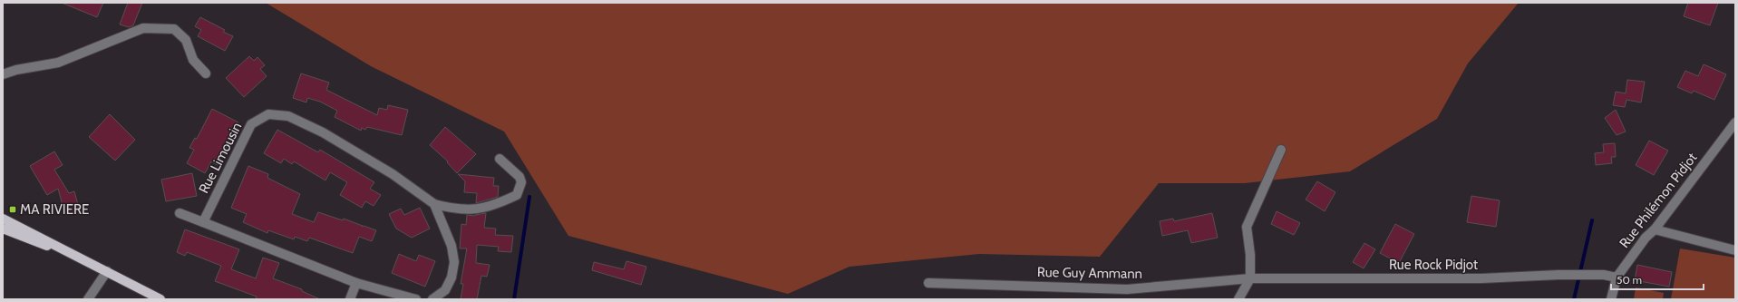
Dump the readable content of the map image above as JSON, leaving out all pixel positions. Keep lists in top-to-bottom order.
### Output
{
  "streets": {
    "street": [
      "Rue Limousin",
      "Rue Philémon Pidjot",
      "Rue Rock Pidjot",
      "Rue Guy Ammann"
    ]
  },
  "crossings": [
    ["Rue Philémon Pidjot", "Rue Rock Pidjot"],
    ["Rue Rock Pidjot", "Rue Guy Ammann"]
  ],
  "places": {
    "transit": ["MA RIVIERE"]
  },
  "scale_bar": "50 m"
}
